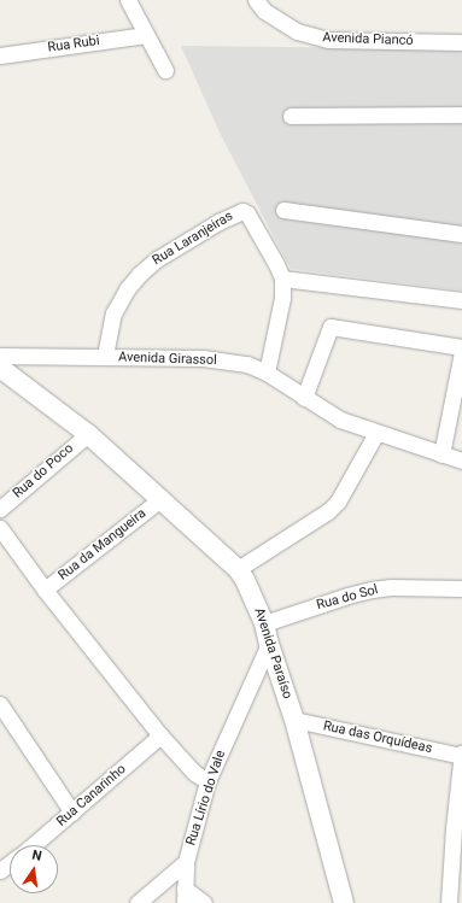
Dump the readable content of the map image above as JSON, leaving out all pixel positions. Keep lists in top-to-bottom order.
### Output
{
  "streets": {
    "street": [
      "Avenida Piancó",
      "Rua Rubi",
      "Rua Laranjeiras",
      "Avenida Girassol",
      "Rua do Poco",
      "Rua da Mangueira",
      "Rua do Sol",
      "Avenida Paraíso",
      "Rua das Orquídeas",
      "Rua Canarinho",
      "Rua Lírio do Vale"
    ]
  },
  "crossings": [
    ["Rua Laranjeiras", "Avenida Girassol"],
    ["Rua do Poco", "Avenida Paraíso"],
    ["Rua da Mangueira", "Avenida Paraíso"],
    ["Rua do Sol", "Avenida Paraíso"],
    ["Avenida Paraíso", "Rua das Orquídeas"],
    ["Avenida Paraíso", "Rua Lírio do Vale"]
  ],
  "north": "top"
}
